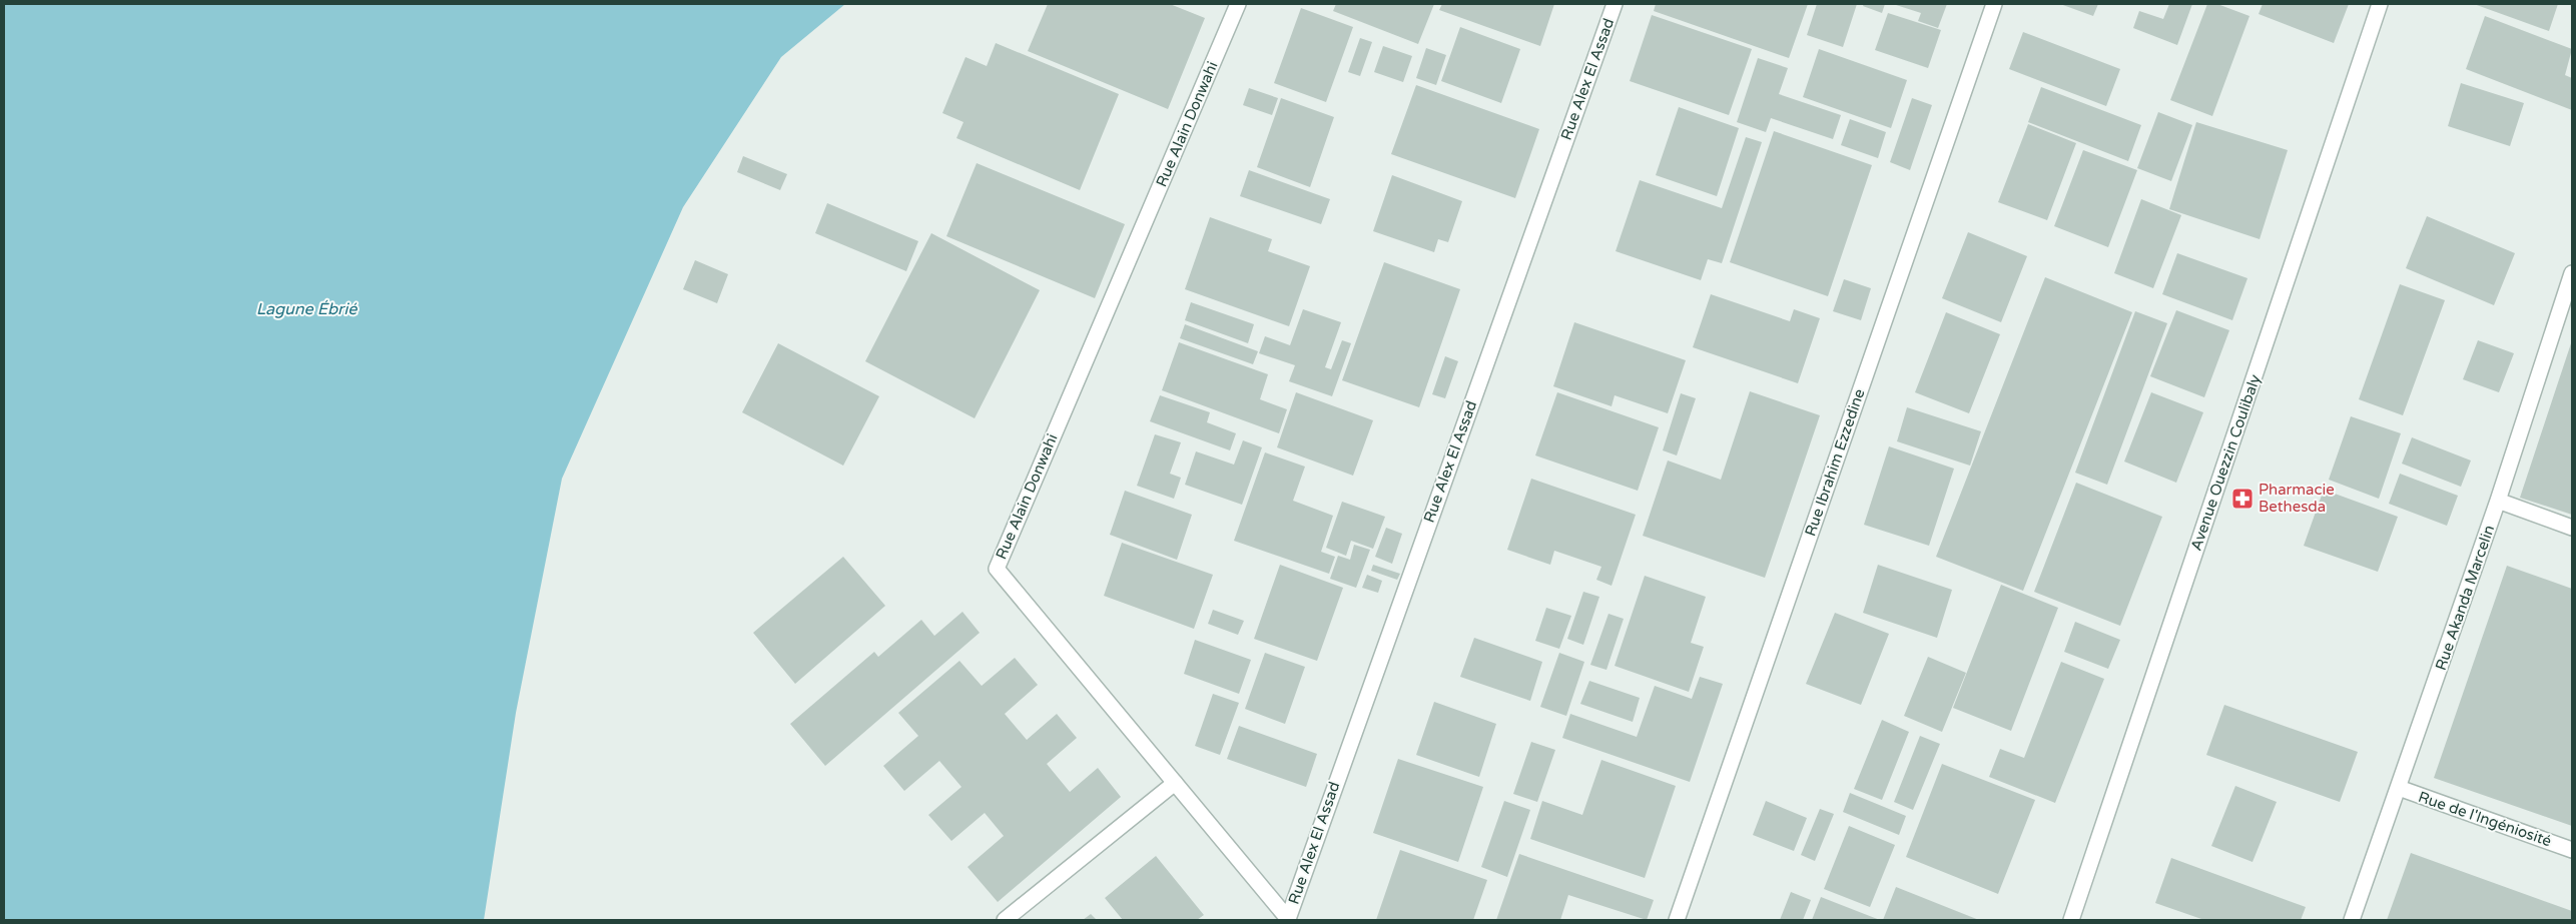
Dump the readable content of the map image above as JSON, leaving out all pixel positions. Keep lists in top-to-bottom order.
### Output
{
  "streets": {
    "street": [
      "Rue Alex El Assad",
      "Rue Alain Donwahi",
      "Rue Ibrahim Ezzedine",
      "Avenue Ouezzin Coulibaly",
      "Rue Akanda Marcelin",
      "Rue de l'Ingéniosité"
    ]
  },
  "crossings": [
    ["Rue Alex El Assad", "Rue Alain Donwahi"],
    ["Rue Akanda Marcelin", "Rue de l'Ingéniosité"]
  ],
  "water": ["Lagune Ébrié"],
  "places": {
    "pharmacy": ["Pharmacie Bethesda"]
  }
}
